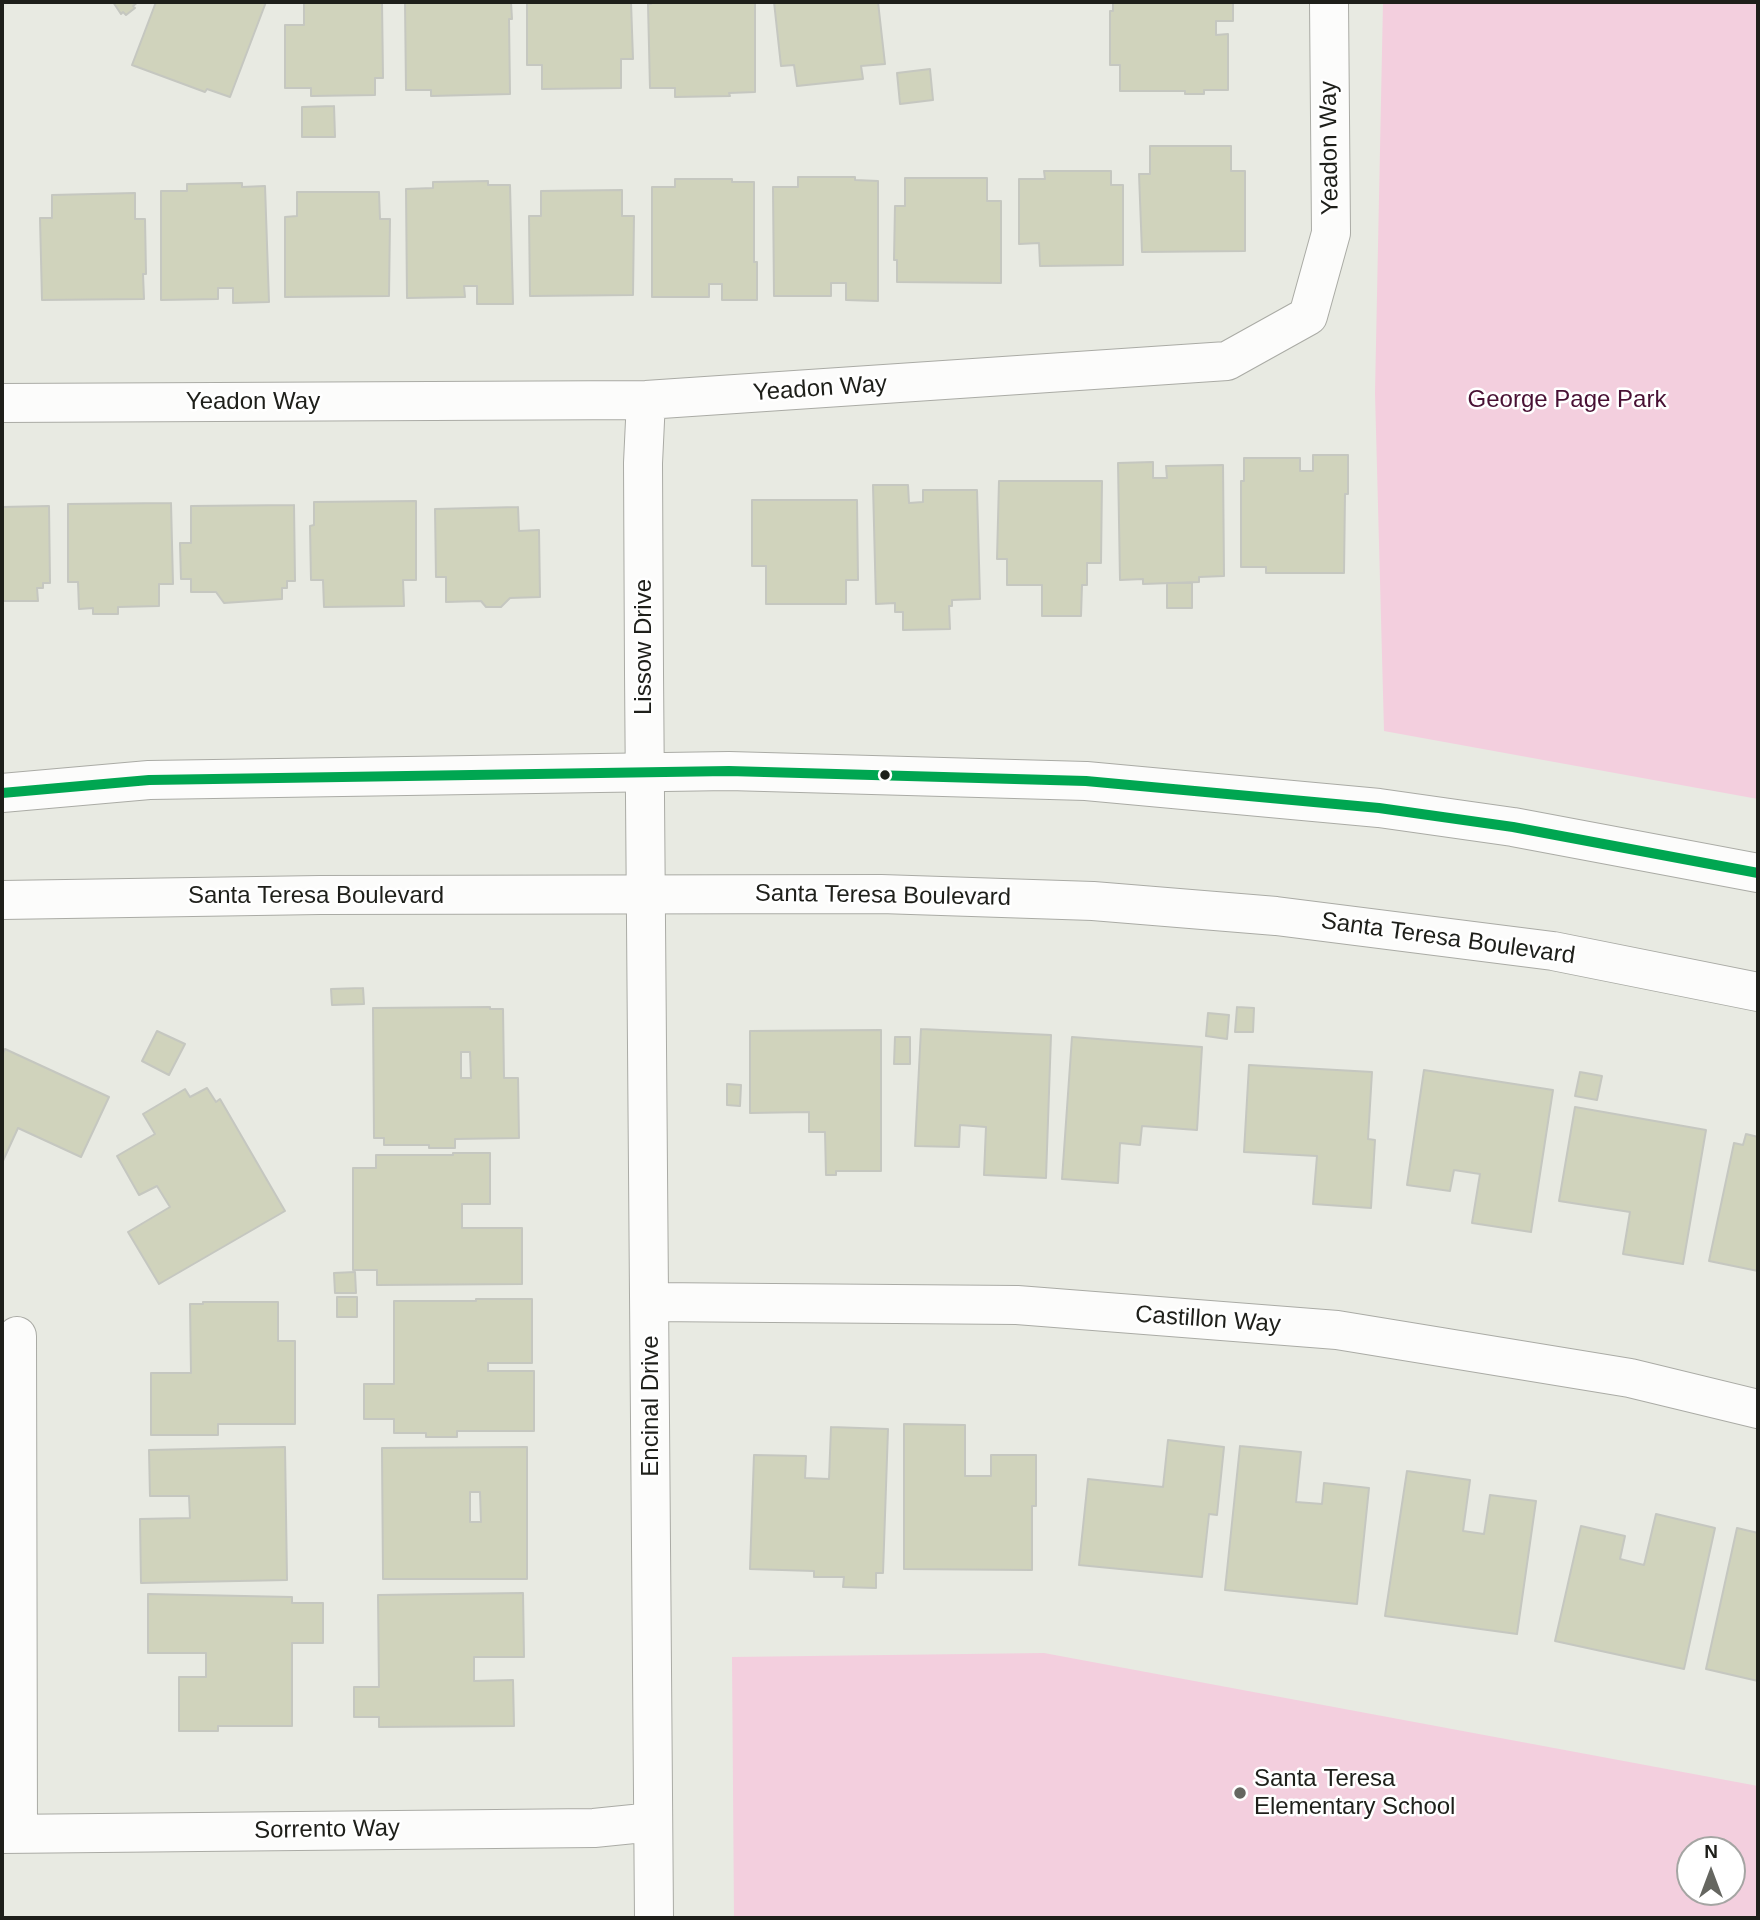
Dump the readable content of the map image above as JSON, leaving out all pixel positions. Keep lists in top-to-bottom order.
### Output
{
  "streets": {
    "street": [
      "Yeadon Way",
      "Lissow Drive",
      "Santa Teresa Boulevard",
      "Castillon Way",
      "Encinal Drive",
      "Sorrento Way"
    ]
  },
  "crossings": [
    ["Yeadon Way", "Lissow Drive"],
    ["Lissow Drive", "Santa Teresa Boulevard"],
    ["Lissow Drive", "Encinal Drive"],
    ["Santa Teresa Boulevard", "Encinal Drive"],
    ["Castillon Way", "Encinal Drive"],
    ["Encinal Drive", "Sorrento Way"]
  ],
  "parks": ["George Page Park"],
  "places": ["Santa Teresa Elementary School"],
  "north": "top"
}
